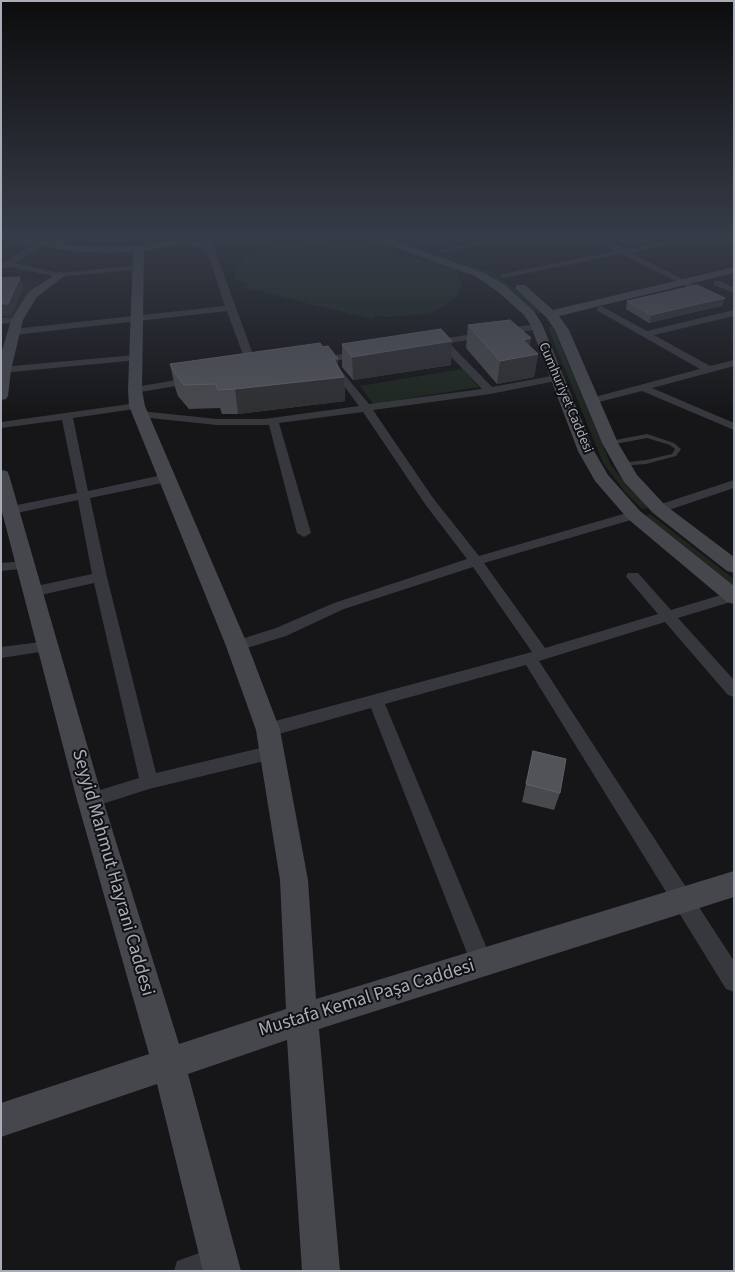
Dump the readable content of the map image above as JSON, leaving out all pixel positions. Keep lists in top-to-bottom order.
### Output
{
  "streets": {
    "street": ["Cumhuriyet Caddesi", "Seyyid Mahmut Hayrani Caddesi", "Mustafa Kemal Paşa Caddesi"]
  },
  "crossings": [
    ["Seyyid Mahmut Hayrani Caddesi", "Mustafa Kemal Paşa Caddesi"]
  ]
}
